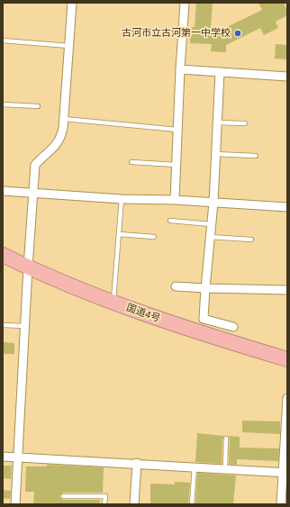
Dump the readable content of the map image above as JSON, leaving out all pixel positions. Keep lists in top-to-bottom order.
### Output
{
  "streets": {
    "highway": ["国道4号"]
  },
  "places": ["古河市立古河第一中学校"]
}
